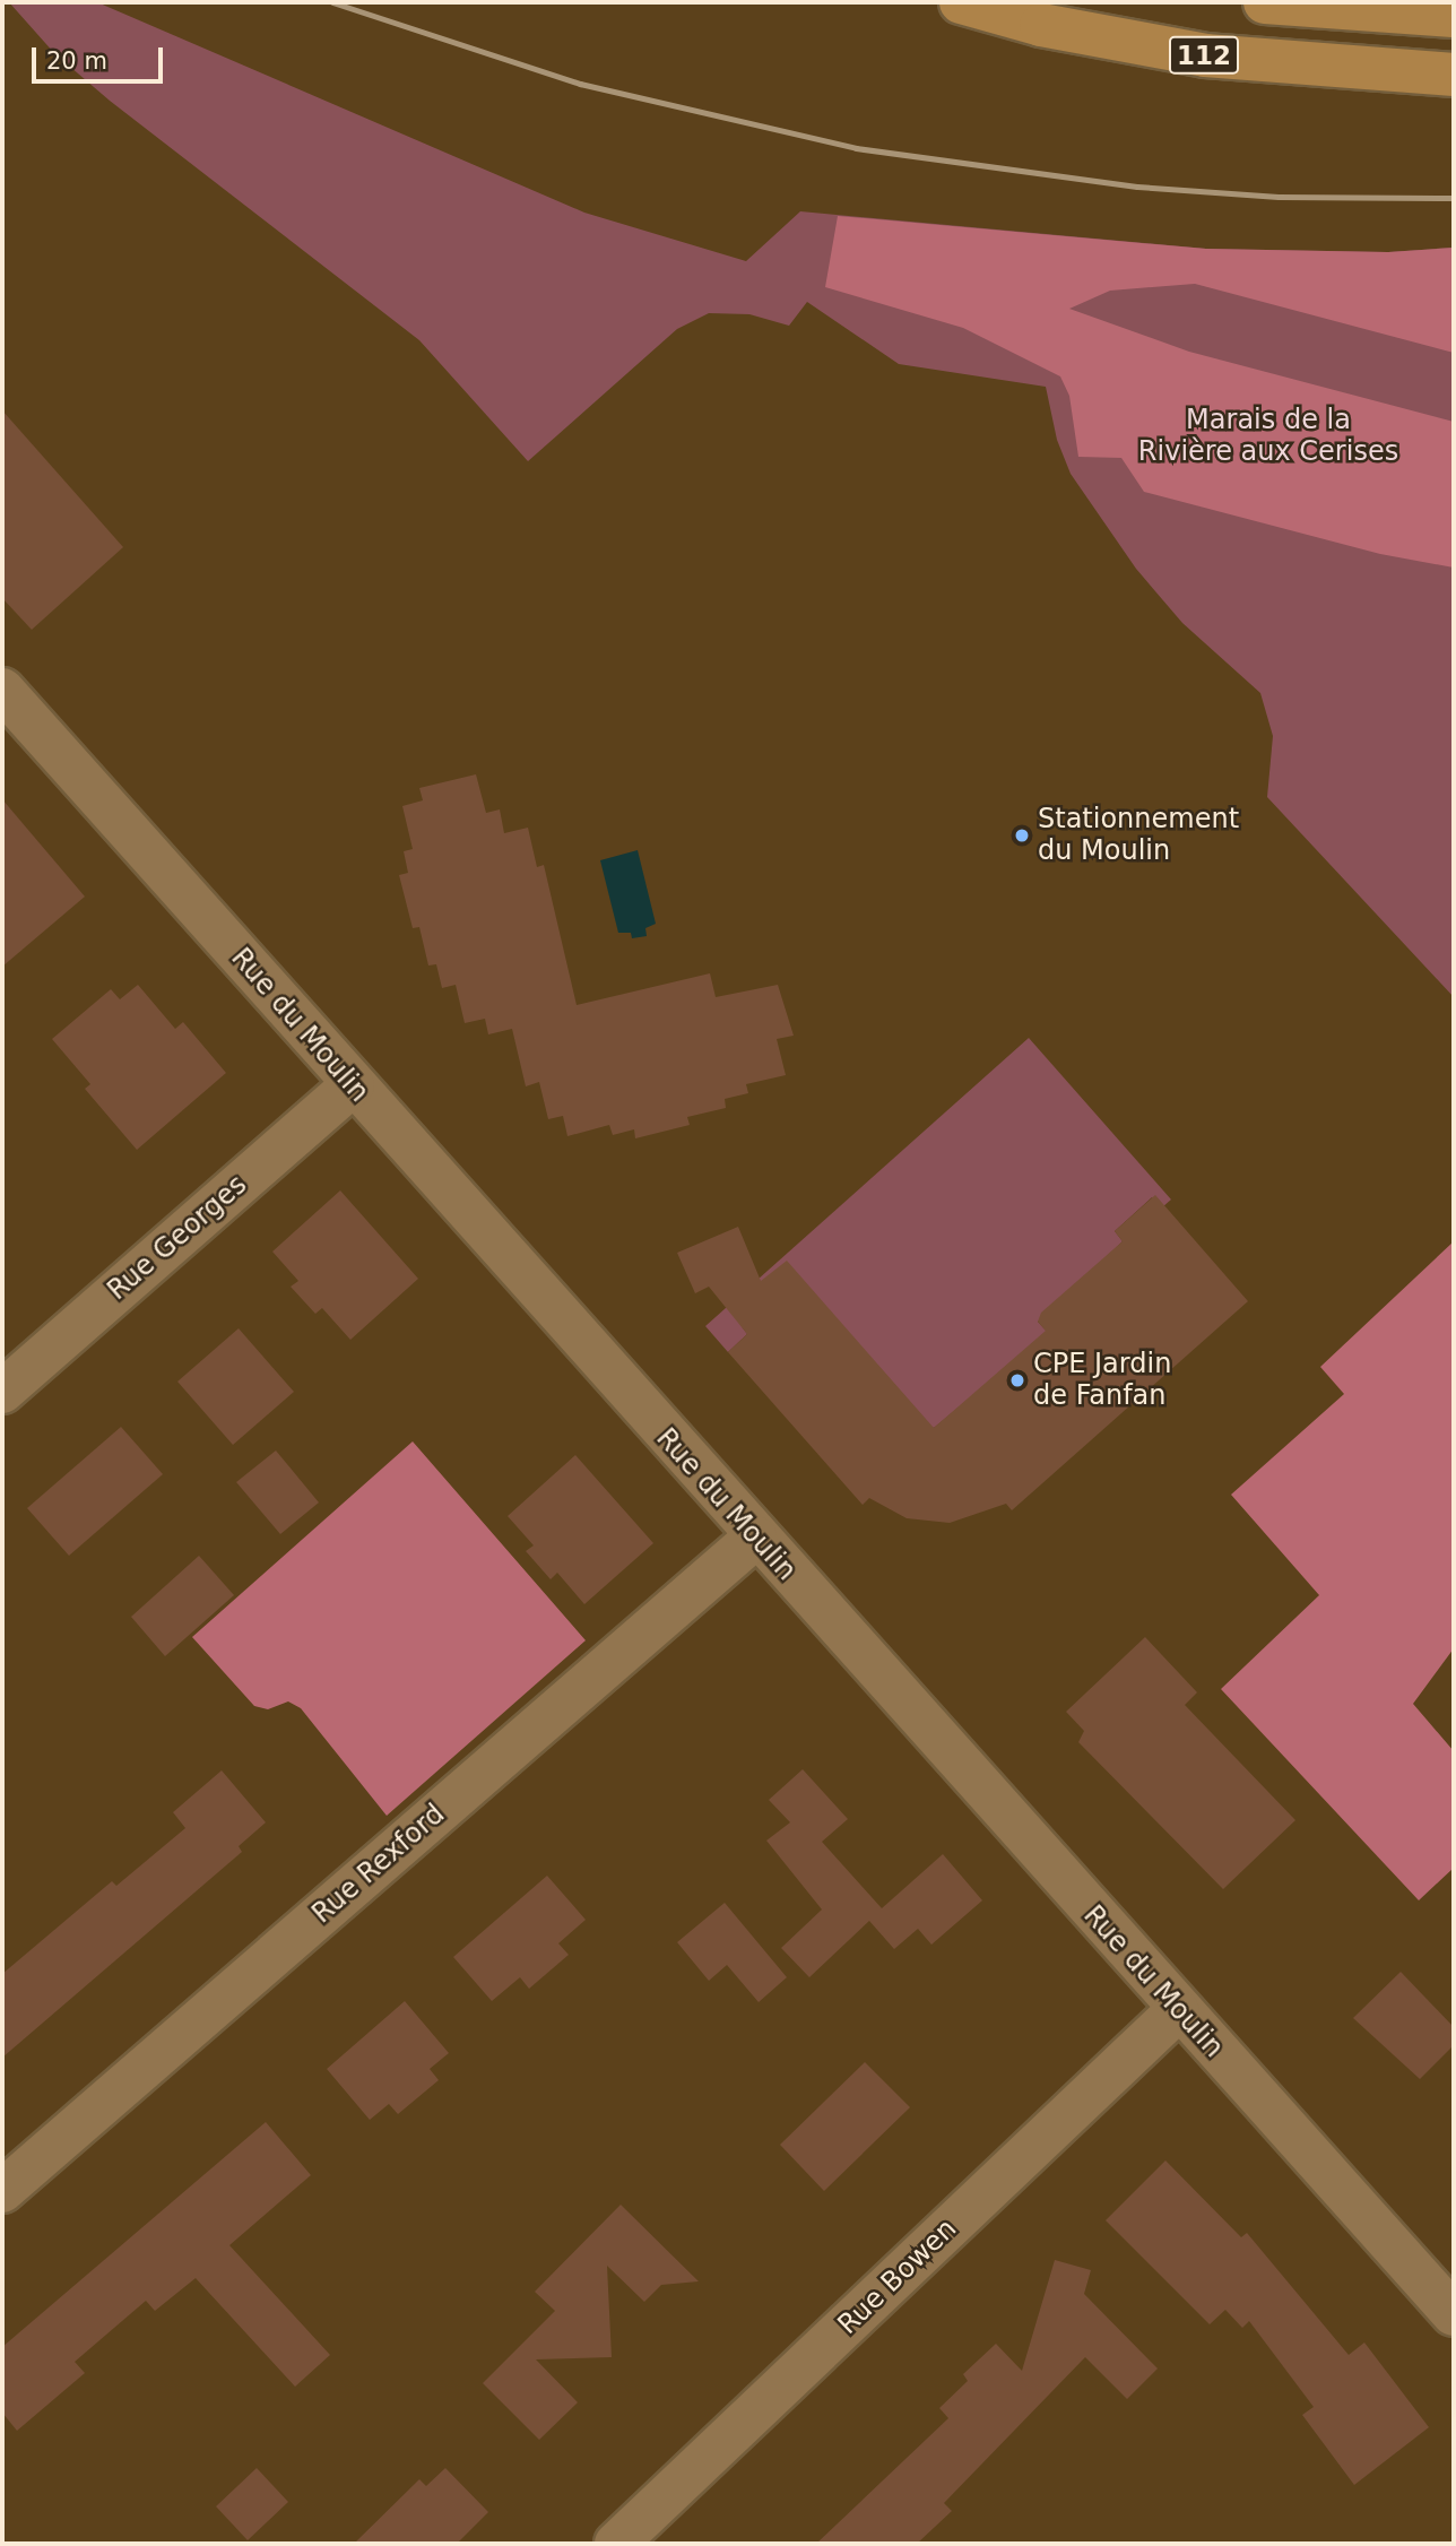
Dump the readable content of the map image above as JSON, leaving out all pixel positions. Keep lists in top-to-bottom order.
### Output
{
  "streets": {
    "main road": ["112"],
    "street": [
      "Rue du Moulin",
      "Rue Georges",
      "Rue Rexford",
      "Rue Bowen"
    ]
  },
  "crossings": [
    ["Rue du Moulin", "Rue Georges"],
    ["Rue du Moulin", "Rue Rexford"],
    ["Rue du Moulin", "Rue Bowen"]
  ],
  "parks": ["Marais de la Rivière aux Cerises"],
  "places": ["Stationnement du Moulin", "CPE Jardin de Fanfan"],
  "scale_bar": "20 m"
}
